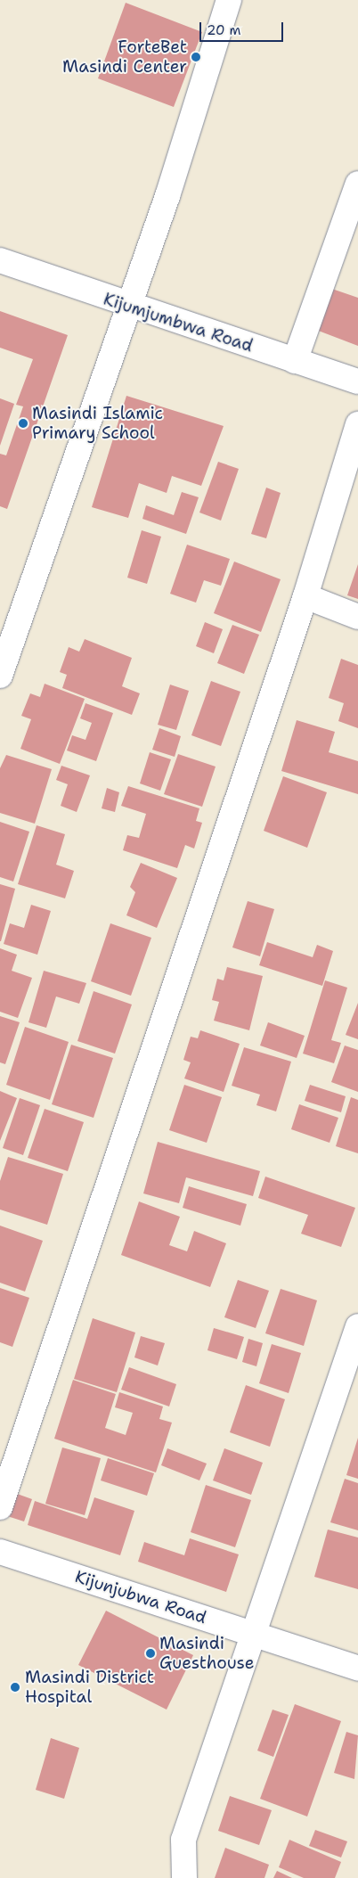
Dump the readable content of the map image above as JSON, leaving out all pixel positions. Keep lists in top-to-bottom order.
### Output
{
  "streets": {
    "street": ["Kijumjumbwa Road", "Kijunjubwa Road"]
  },
  "places": [
    "ForteBet Masindi Center",
    "Masindi Islamic Primary School",
    "Masindi Guesthouse",
    "Masindi District Hospital"
  ],
  "scale_bar": "20 m"
}
